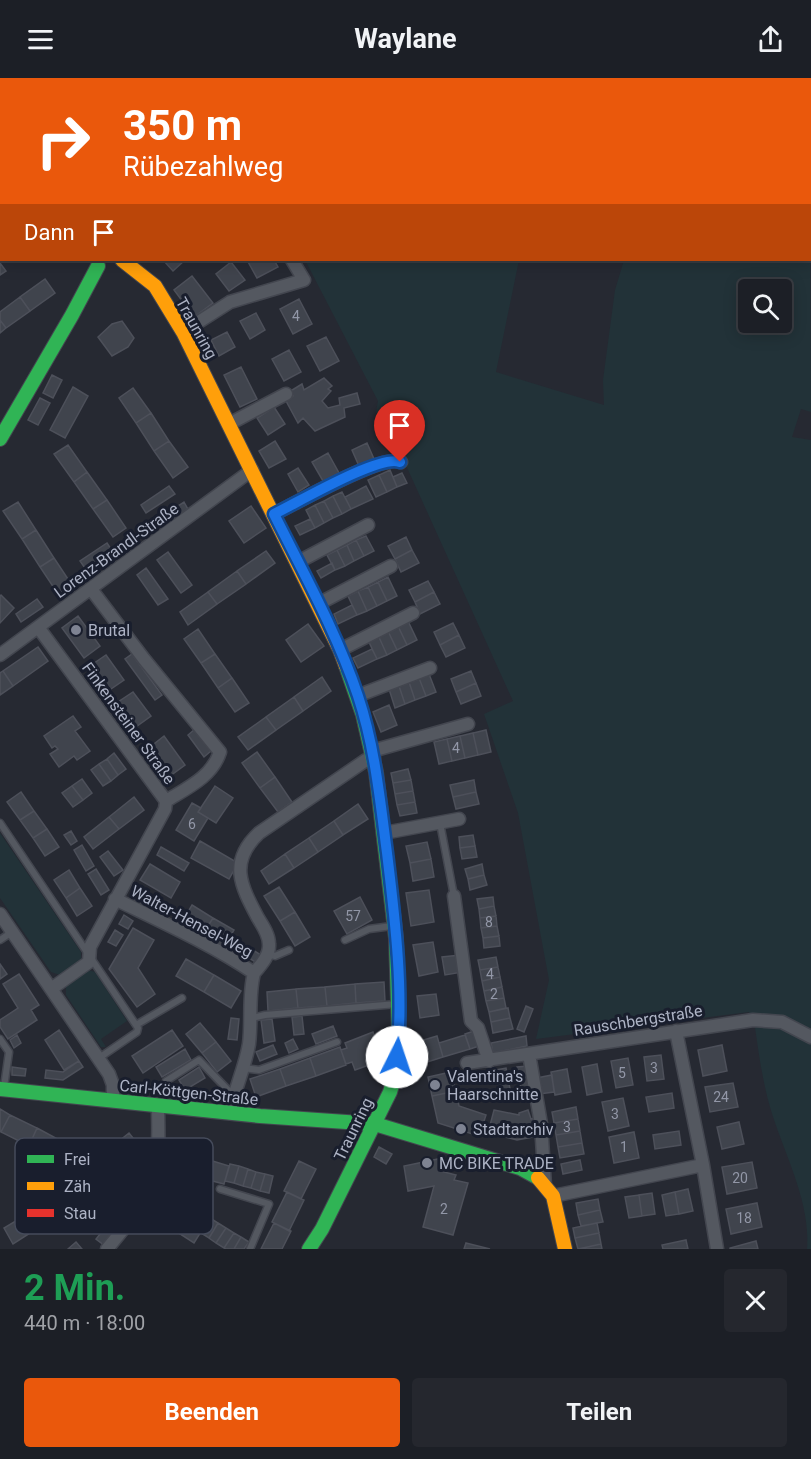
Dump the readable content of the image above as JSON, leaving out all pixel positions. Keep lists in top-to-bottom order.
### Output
{
  "streets": {
    "street": [
      "Traunring",
      "Lorenz-Brandl-Straße",
      "Finkensteiner Straße",
      "Walter-Hensel-Weg",
      "Rauschbergstraße",
      "Carl-Köttgen-Straße"
    ]
  },
  "crossings": [
    ["Traunring", "Lorenz-Brandl-Straße"],
    ["Traunring", "Carl-Köttgen-Straße"],
    ["Lorenz-Brandl-Straße", "Finkensteiner Straße"],
    ["Finkensteiner Straße", "Walter-Hensel-Weg"],
    ["Walter-Hensel-Weg", "Carl-Köttgen-Straße"]
  ],
  "places": [
    "Brutal",
    "Valentina's Haarschnitte",
    "Stadtarchiv",
    "MC BIKE TRADE"
  ],
  "house_numbers": [
    "4",
    "4",
    "6",
    "57",
    "8",
    "4",
    "2",
    "3",
    "5",
    "24",
    "3",
    "3",
    "1",
    "20",
    "2",
    "18"
  ],
  "legend": ["Frei", "Zäh", "Stau"],
  "page": {
    "header": "Waylane",
    "turn": ["350 m", "Rübezahlweg"],
    "then": "Dann",
    "heading": ["2 Min.", "440 m · 18:00"],
    "buttons": ["Beenden", "Teilen"]
  }
}
